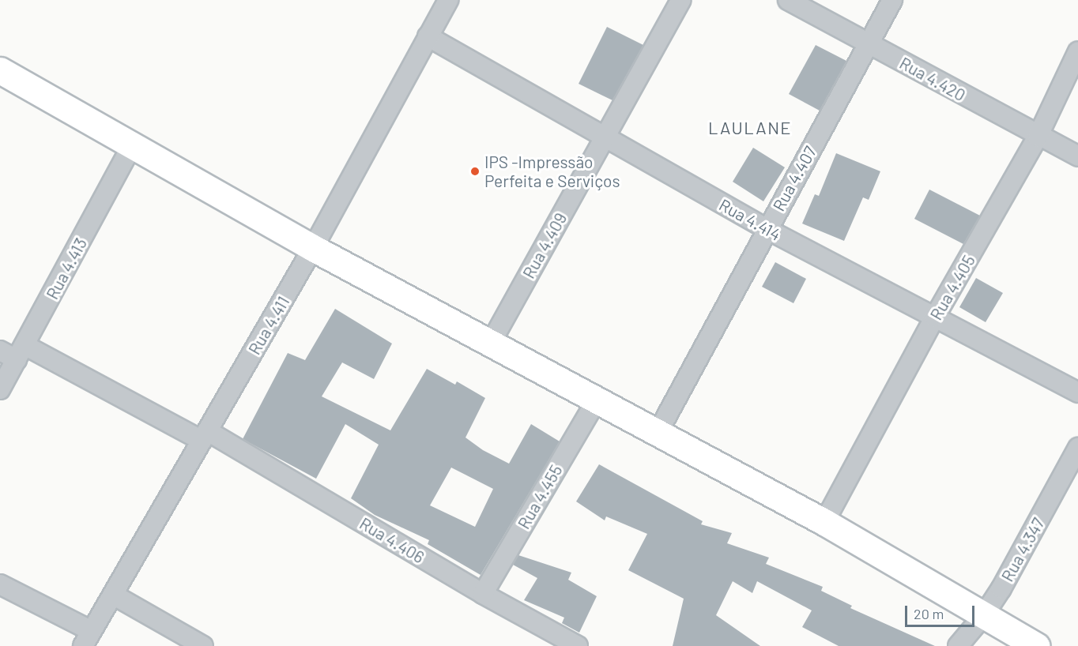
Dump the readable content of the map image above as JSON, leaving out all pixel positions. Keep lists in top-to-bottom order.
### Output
{
  "streets": {
    "street": [
      "Rua 4.420",
      "Rua 4.407",
      "Rua 4.414",
      "Rua 4.409",
      "Rua 4.413",
      "Rua 4.405",
      "Rua 4.411",
      "Rua 4.455",
      "Rua 4.406",
      "Rua 4.347"
    ]
  },
  "crossings": [
    ["Rua 4.420", "Rua 4.407"],
    ["Rua 4.420", "Rua 4.405"],
    ["Rua 4.407", "Rua 4.414"],
    ["Rua 4.414", "Rua 4.409"],
    ["Rua 4.414", "Rua 4.405"],
    ["Rua 4.414", "Rua 4.411"],
    ["Rua 4.413", "Rua 4.406"],
    ["Rua 4.411", "Rua 4.406"],
    ["Rua 4.455", "Rua 4.406"]
  ],
  "districts": ["LAULANE"],
  "places": ["IPS -Impressão Perfeita e Serviços"],
  "scale_bar": "20 m"
}
